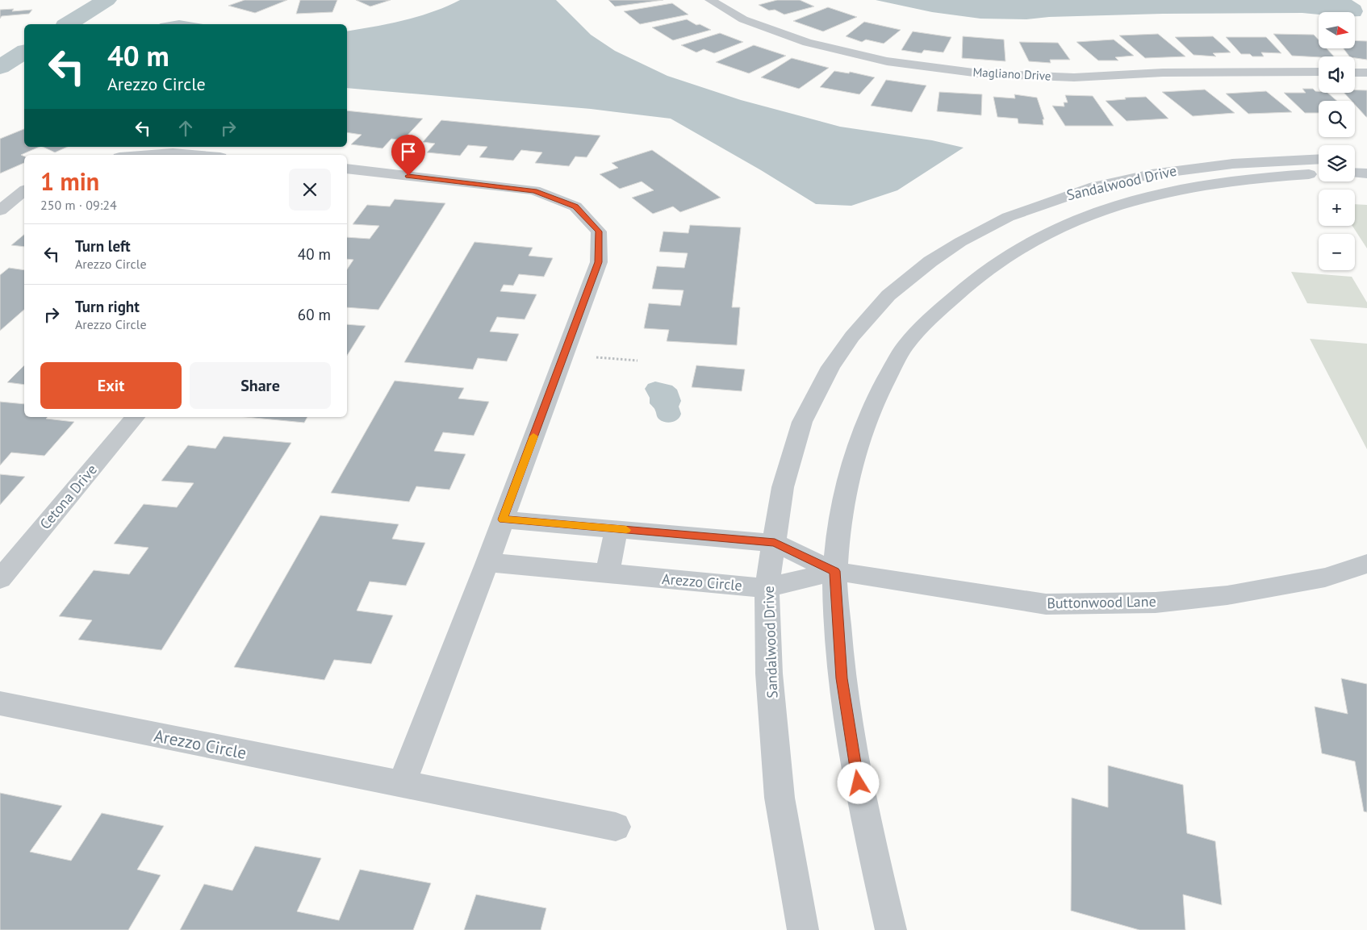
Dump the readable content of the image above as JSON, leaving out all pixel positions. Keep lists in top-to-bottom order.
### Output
{
  "streets": {
    "street": [
      "Magliano Drive",
      "Sandalwood Drive",
      "Cetona Drive",
      "Arezzo Circle",
      "Buttonwood Lane"
    ]
  },
  "crossings": [
    ["Sandalwood Drive", "Arezzo Circle"],
    ["Sandalwood Drive", "Buttonwood Lane"],
    ["Arezzo Circle", "Buttonwood Lane"]
  ],
  "north": "right",
  "page": {
    "map_buttons": ["+", "−"],
    "turn": ["40 m", "Arezzo Circle"],
    "heading": ["1 min", "250 m · 09:24"],
    "list": [
      {
        "name": "Turn left",
        "note": "Arezzo Circle",
        "value": "40 m"
      },
      {
        "name": "Turn right",
        "note": "Arezzo Circle",
        "value": "60 m"
      }
    ],
    "buttons": ["Exit", "Share"]
  }
}
